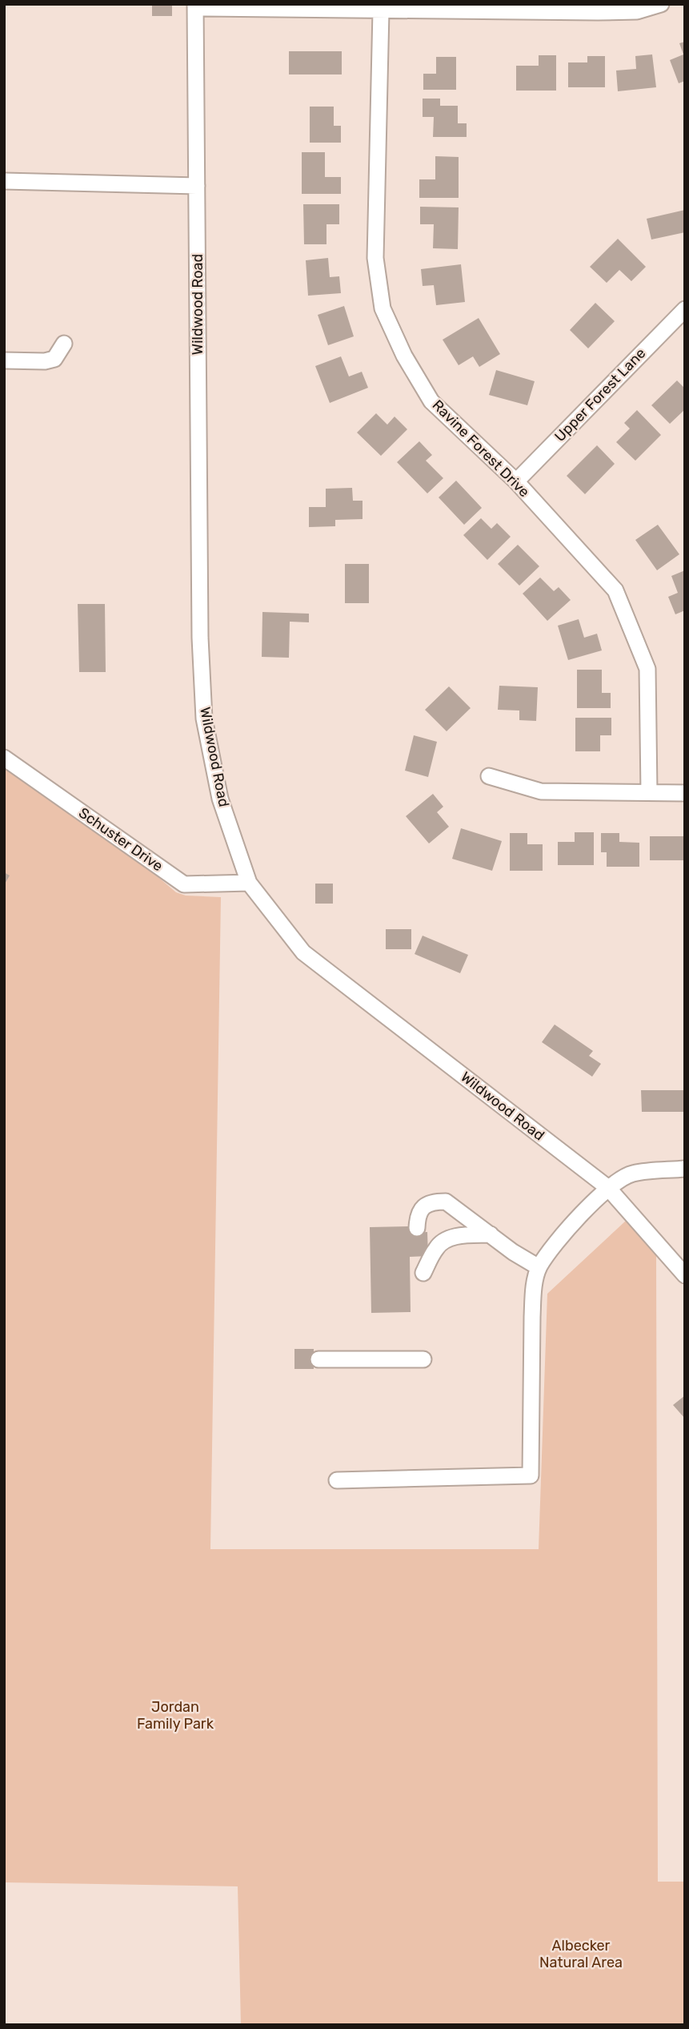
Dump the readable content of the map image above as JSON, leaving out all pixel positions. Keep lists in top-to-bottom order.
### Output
{
  "streets": {
    "street": [
      "Wildwood Road",
      "Upper Forest Lane",
      "Ravine Forest Drive",
      "Schuster Drive"
    ]
  },
  "crossings": [
    ["Wildwood Road", "Schuster Drive"],
    ["Upper Forest Lane", "Ravine Forest Drive"]
  ],
  "parks": ["Jordan Family Park", "Albecker Natural Area"]
}
